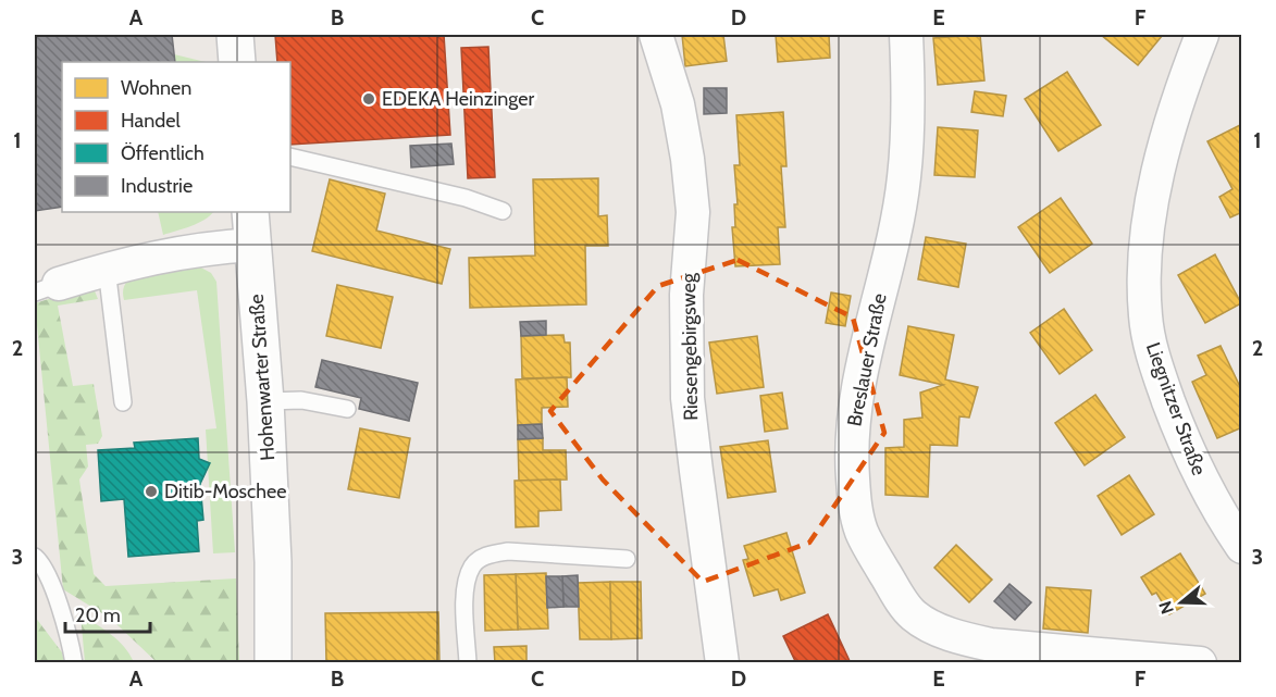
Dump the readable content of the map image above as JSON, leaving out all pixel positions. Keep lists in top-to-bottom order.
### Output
{
  "streets": {
    "street": [
      "Riesengebirgsweg",
      "Breslauer Straße",
      "Hohenwarter Straße",
      "Liegnitzer Straße"
    ]
  },
  "places": ["EDEKA Heinzinger", "Ditib-Moschee"],
  "legend": [
    "Wohnen",
    "Handel",
    "Öffentlich",
    "Industrie"
  ],
  "scale_bar": "20 m",
  "north": "left",
  "grid": {
    "columns": [
      "A",
      "B",
      "C",
      "D",
      "E",
      "F"
    ],
    "rows": ["1", "2", "3"]
  }
}
